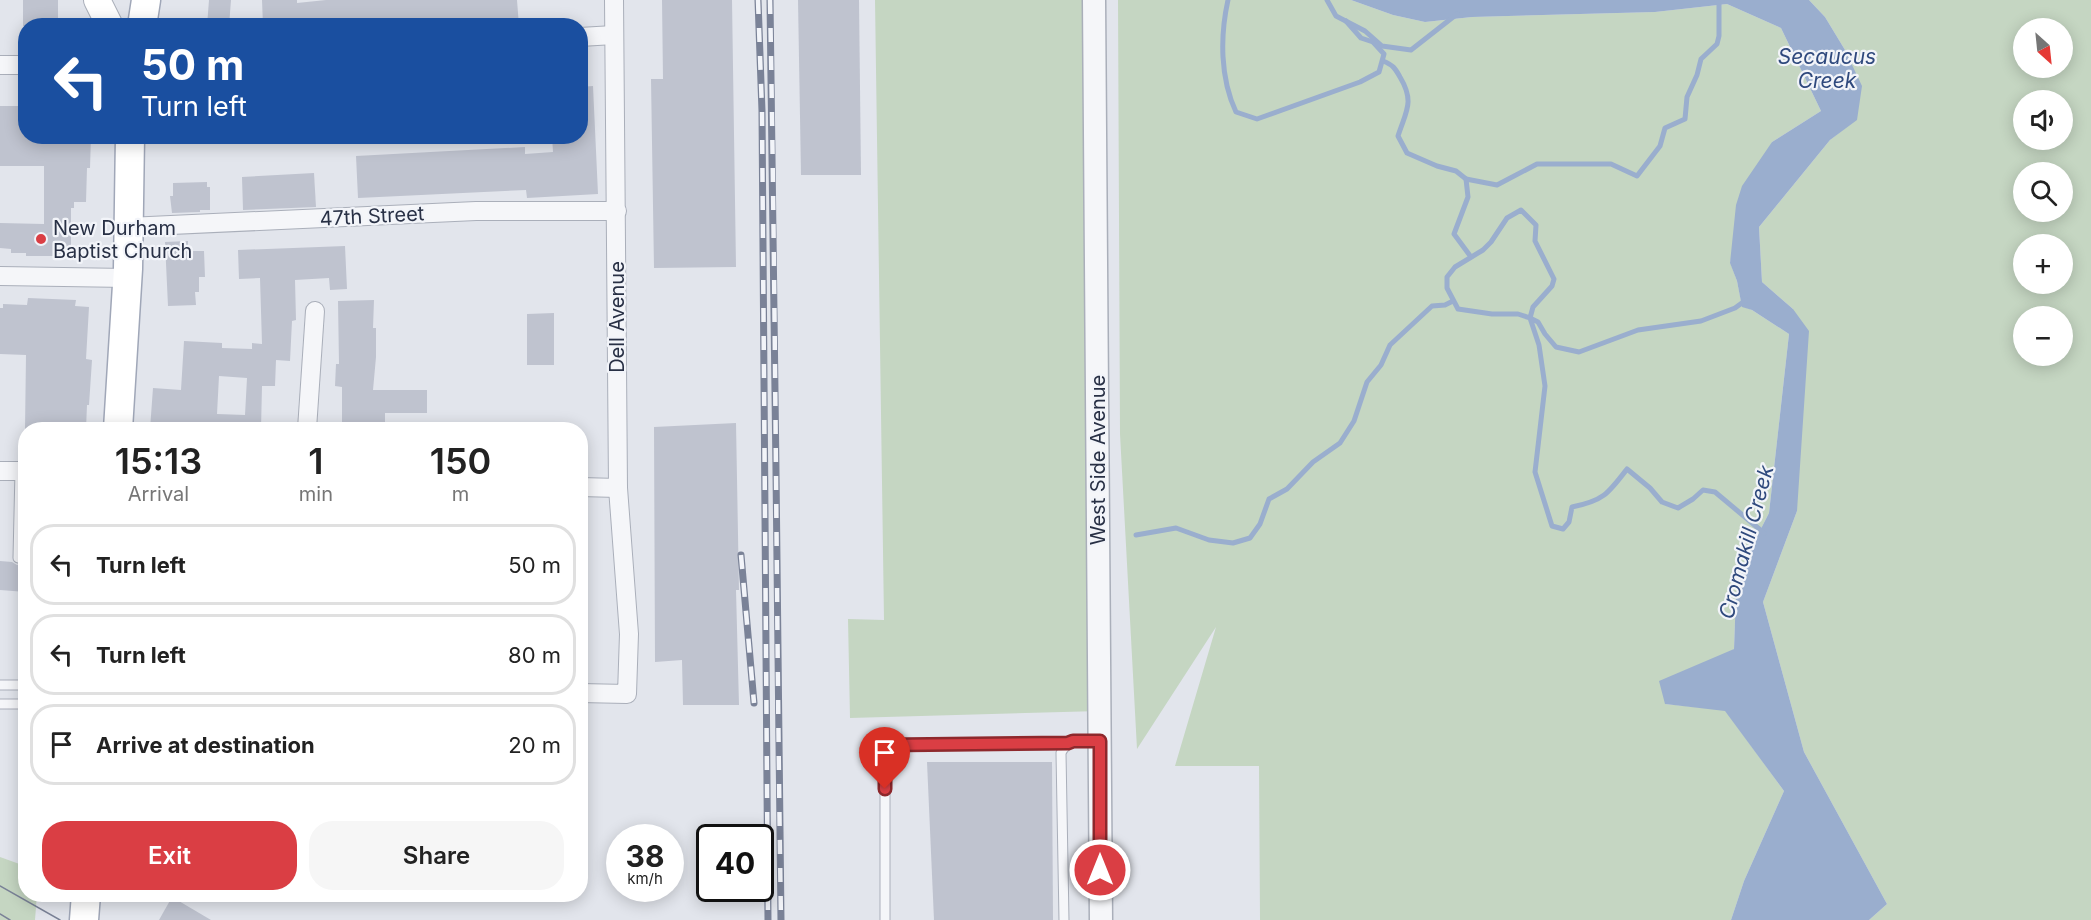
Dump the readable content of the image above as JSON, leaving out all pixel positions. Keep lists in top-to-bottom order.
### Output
{
  "streets": {
    "street": ["47th Street", "Dell Avenue", "West Side Avenue"]
  },
  "crossings": [
    ["47th Street", "Dell Avenue"]
  ],
  "water": ["Secaucus Creek", "Cromakill Creek"],
  "places": ["New Durham Baptist Church"],
  "north": "bottom right",
  "page": {
    "map_buttons": ["+", "−"],
    "turn": ["50 m", "Turn left"],
    "eta": [
      "15:13",
      "Arrival",
      "1",
      "min",
      "150",
      "m"
    ],
    "list": [
      {
        "name": "Turn left",
        "value": "50 m"
      },
      {
        "name": "Turn left",
        "value": "80 m"
      },
      {
        "name": "Arrive at destination",
        "value": "20 m"
      }
    ],
    "buttons": ["Exit", "Share"],
    "speed": "38 km/h",
    "limit": "40"
  }
}
